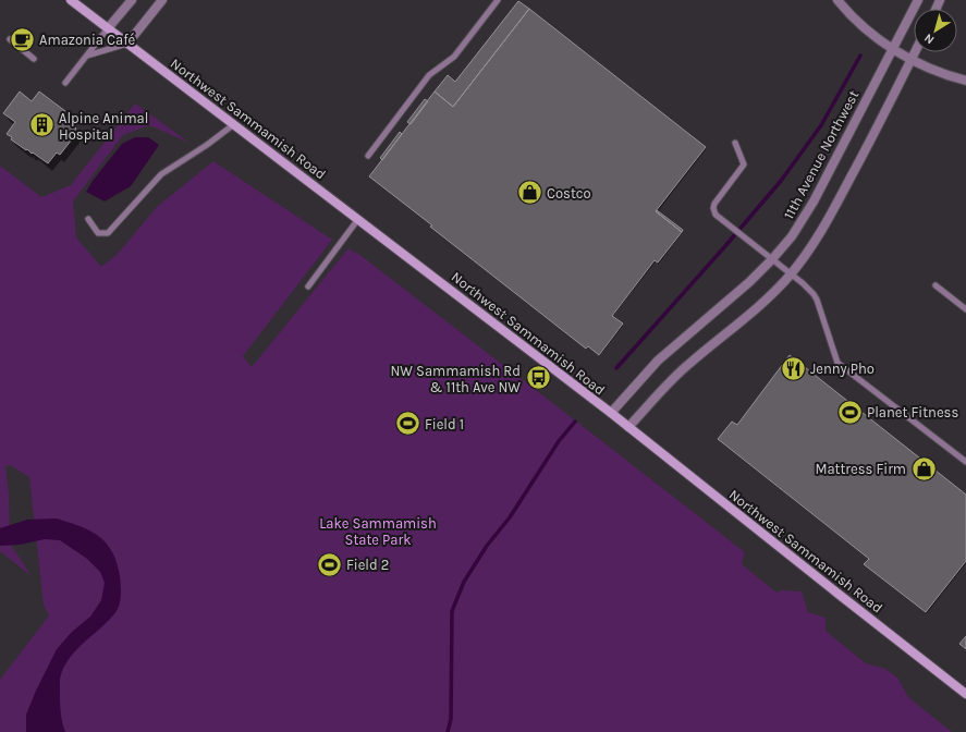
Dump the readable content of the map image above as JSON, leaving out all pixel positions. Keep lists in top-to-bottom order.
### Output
{
  "streets": {
    "main road": ["Northwest Sammamish Road"],
    "street": ["11th Avenue Northwest"]
  },
  "crossings": [
    ["Northwest Sammamish Road", "11th Avenue Northwest"]
  ],
  "parks": ["Lake Sammamish State Park"],
  "places": {
    "cafe": ["Amazonia Café"],
    "building": ["Alpine Animal Hospital"],
    "shop": ["Costco", "Mattress Firm"],
    "restaurant": ["Jenny Pho"],
    "bus stop": ["NW Sammamish Rd & 11th Ave NW"],
    "sports": ["Planet Fitness", "Field 1", "Field 2"]
  },
  "north": "bottom left"
}
